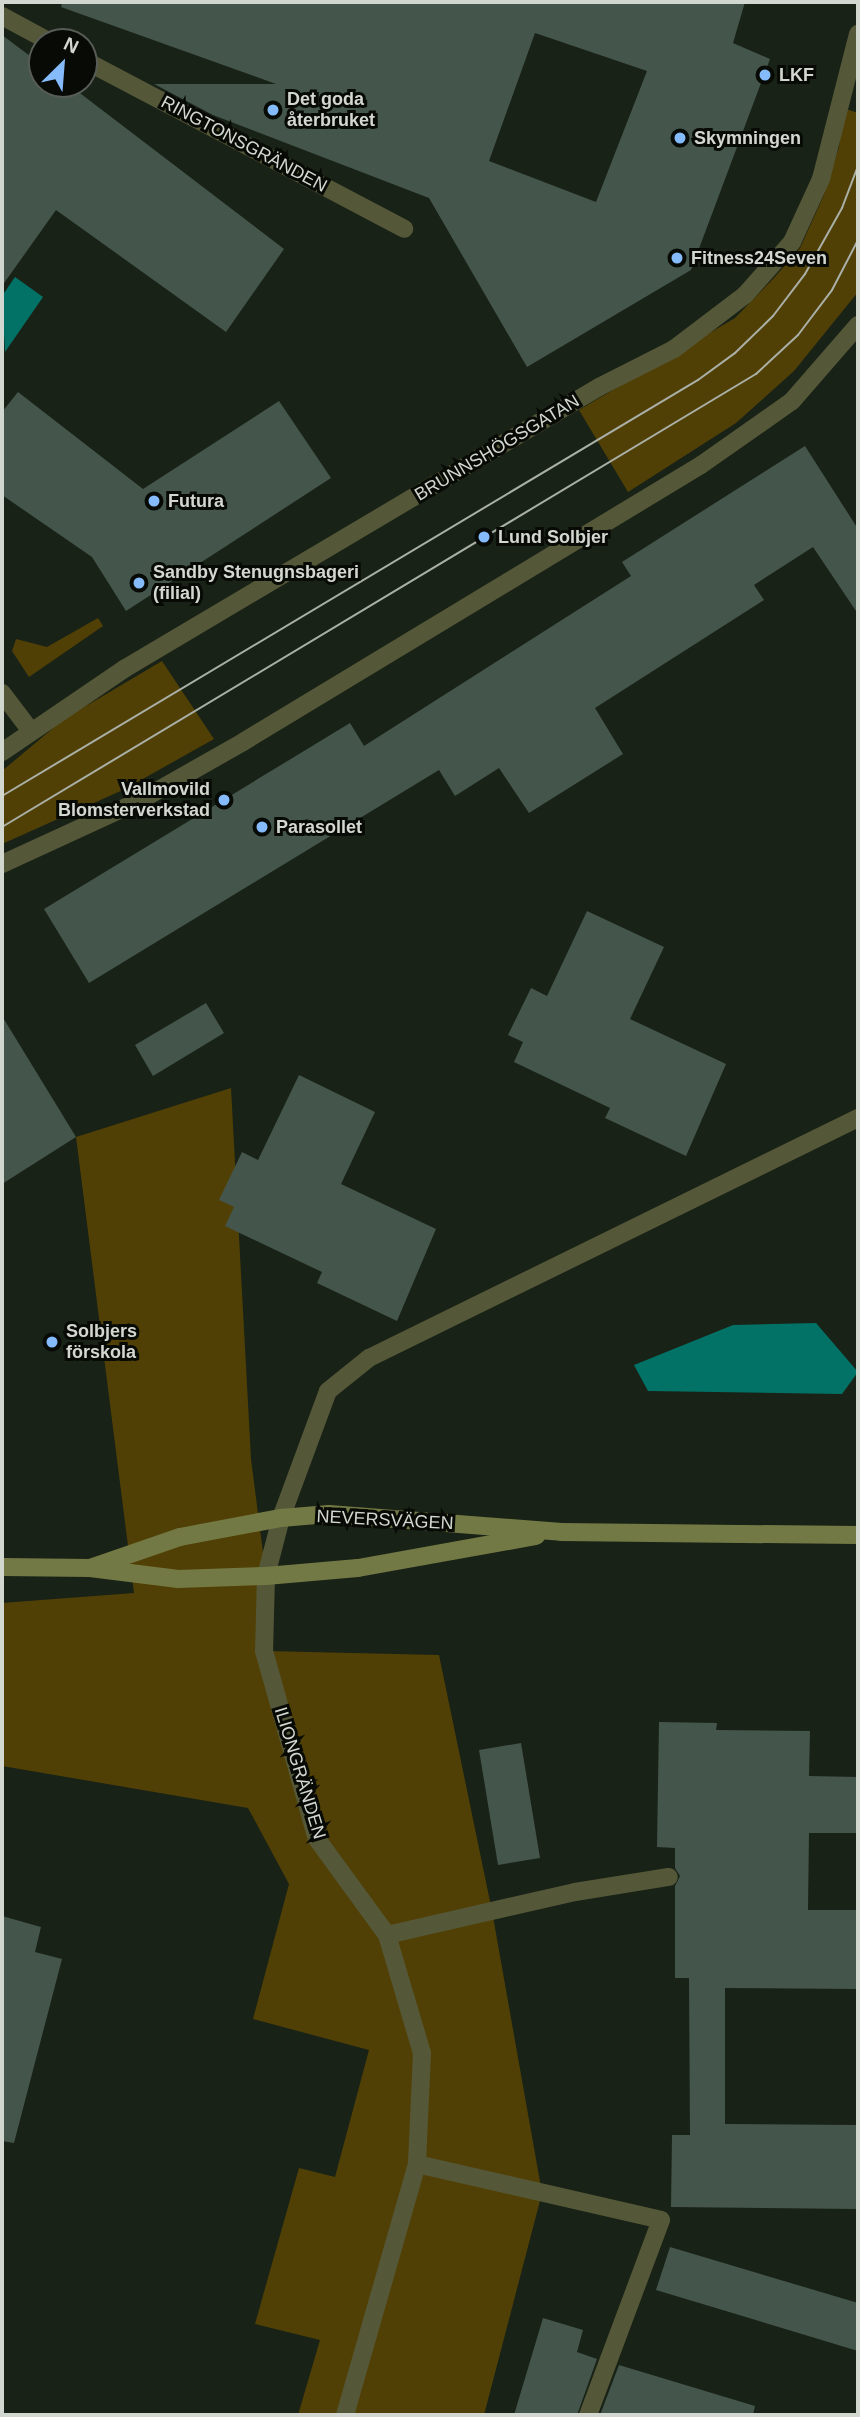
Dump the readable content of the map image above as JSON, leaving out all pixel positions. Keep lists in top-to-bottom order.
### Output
{
  "streets": {
    "street": [
      "RINGTONSGRÄNDEN",
      "BRUNNSHÖGSGATAN",
      "NEVERSVÄGEN",
      "ILIONGRÄNDEN"
    ]
  },
  "crossings": [
    ["NEVERSVÄGEN", "ILIONGRÄNDEN"]
  ],
  "places": [
    "LKF",
    "Det goda återbruket",
    "Skymningen",
    "Fitness24Seven",
    "Futura",
    "Lund Solbjer",
    "Sandby Stenugnsbageri (filial)",
    "Vallmovild Blomsterverkstad",
    "Parasollet",
    "Solbjers förskola"
  ],
  "north": "top right"
}
